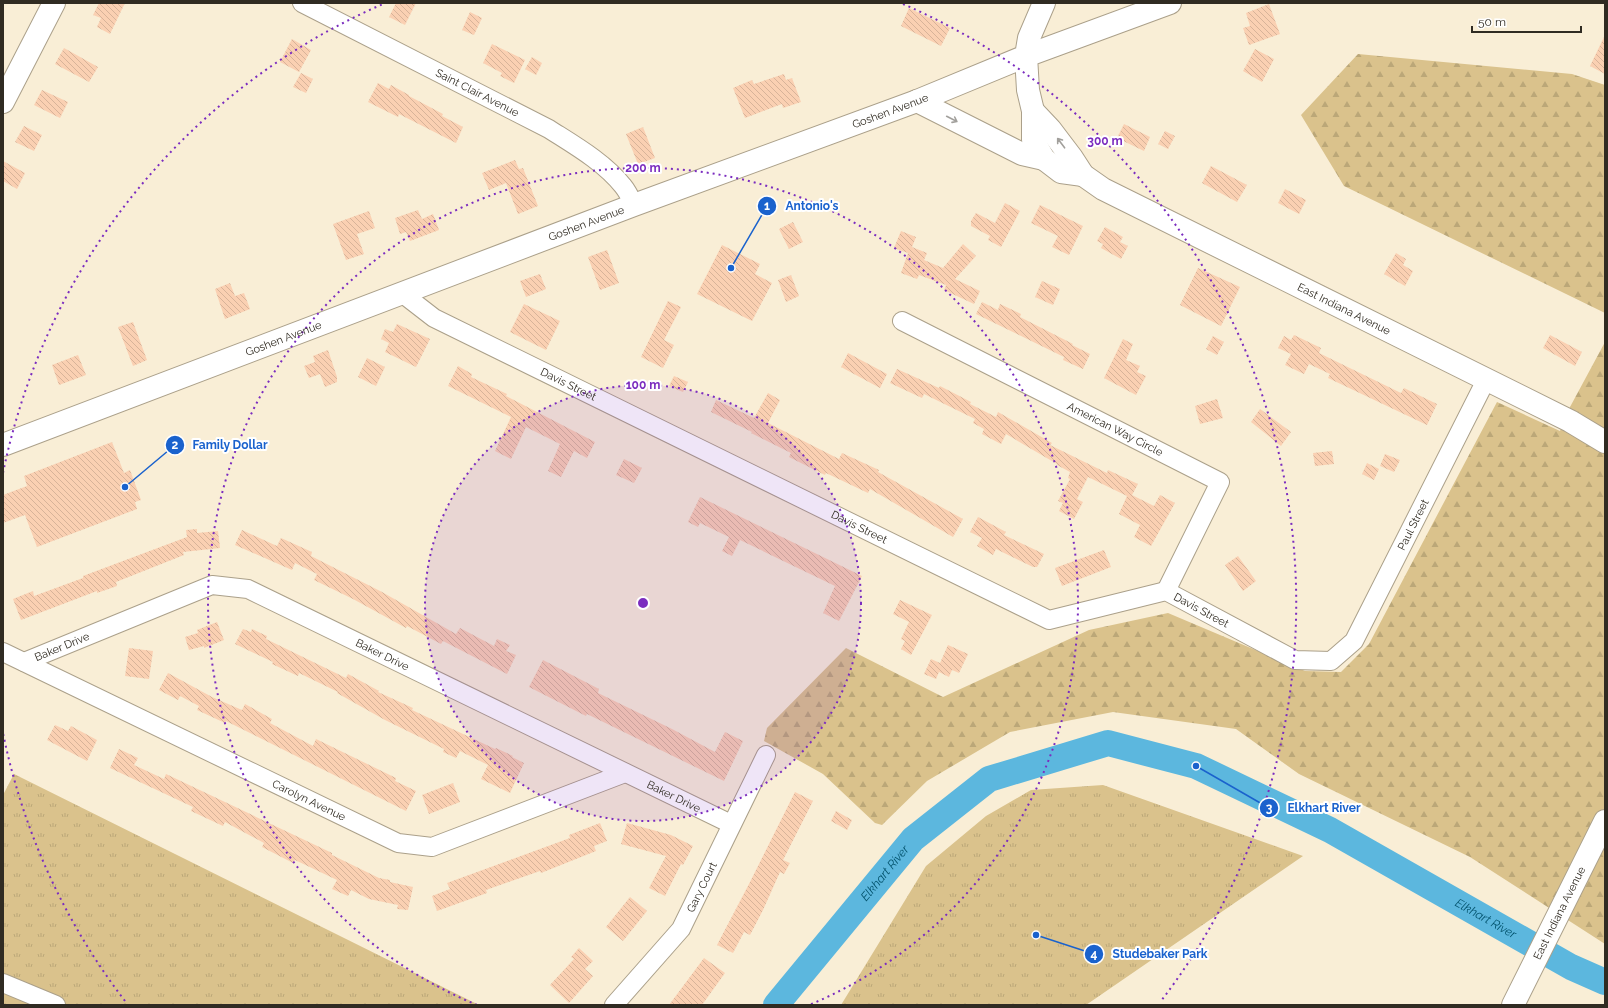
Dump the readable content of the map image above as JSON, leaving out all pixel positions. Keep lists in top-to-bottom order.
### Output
{
  "streets": {
    "main road": ["Goshen Avenue", "East Indiana Avenue"],
    "street": [
      "Saint Clair Avenue",
      "Davis Street",
      "American Way Circle",
      "Paul Street",
      "Baker Drive",
      "Carolyn Avenue",
      "Gary Court"
    ]
  },
  "crossings": [
    ["Saint Clair Avenue", "Goshen Avenue"],
    ["Goshen Avenue", "East Indiana Avenue"],
    ["Goshen Avenue", "Davis Street"],
    ["East Indiana Avenue", "Paul Street"],
    ["Davis Street", "American Way Circle"],
    ["Davis Street", "Paul Street"],
    ["Baker Drive", "Carolyn Avenue"],
    ["Baker Drive", "Gary Court"]
  ],
  "water": ["Elkhart River"],
  "places": [
    "Antonio's",
    "Family Dollar",
    "Elkhart River",
    "Studebaker Park"
  ],
  "scale_bar": "50 m",
  "rings": ["300 m", "200 m", "100 m"]
}
